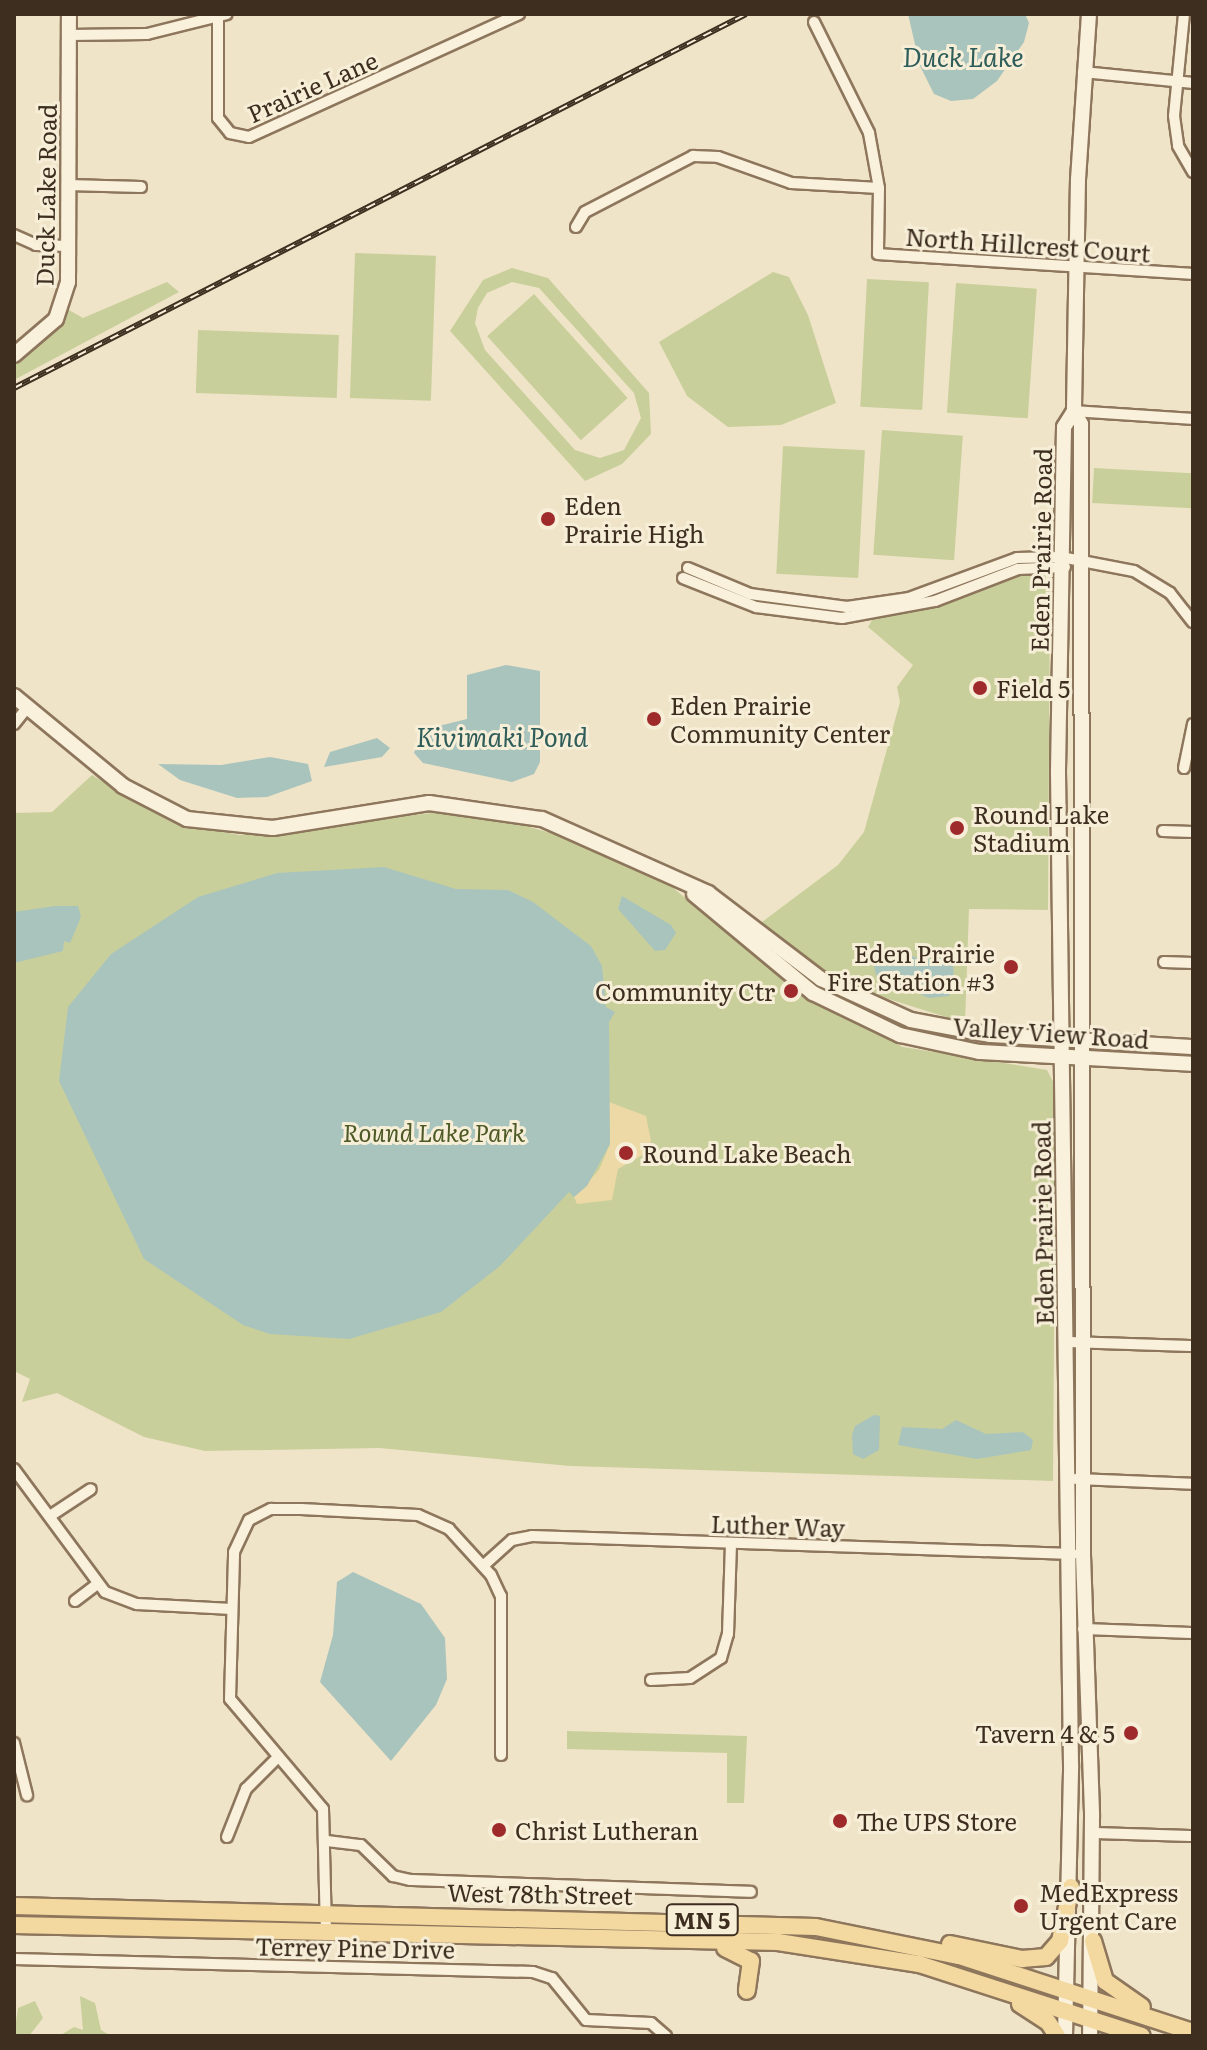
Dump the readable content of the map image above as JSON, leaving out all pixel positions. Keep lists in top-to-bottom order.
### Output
{
  "streets": {
    "main road": [
      "Duck Lake Road",
      "Eden Prairie Road",
      "Valley View Road",
      "West 78th Street",
      "MN 5"
    ],
    "street": [
      "Prairie Lane",
      "North Hillcrest Court",
      "Luther Way",
      "Terrey Pine Drive"
    ]
  },
  "crossings": [
    ["North Hillcrest Court", "Eden Prairie Road"],
    ["Eden Prairie Road", "Valley View Road"],
    ["Eden Prairie Road", "Luther Way"],
    ["Eden Prairie Road", "West 78th Street"]
  ],
  "water": ["Duck Lake", "Kivimaki Pond"],
  "parks": ["Round Lake Park"],
  "places": [
    "Eden Prairie High",
    "Field 5",
    "Eden Prairie Community Center",
    "Round Lake Stadium",
    "Eden Prairie Fire Station #3",
    "Community Ctr",
    "Round Lake Beach",
    "Tavern 4 & 5",
    "The UPS Store",
    "Christ Lutheran",
    "MedExpress Urgent Care"
  ]
}
